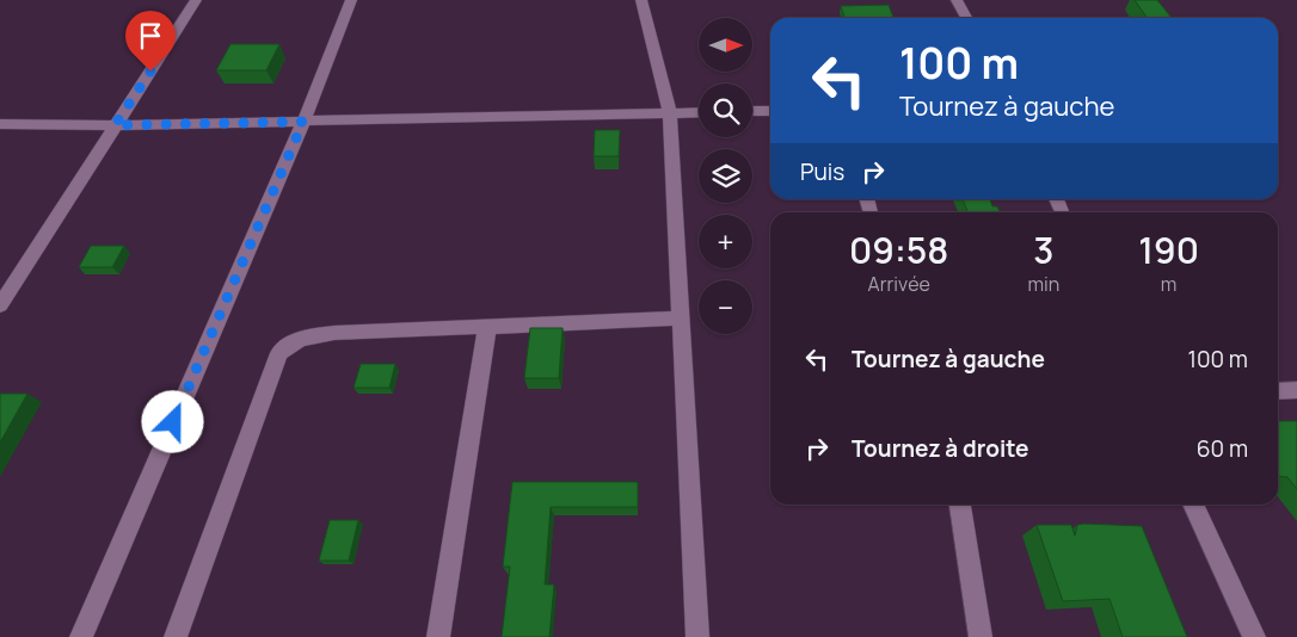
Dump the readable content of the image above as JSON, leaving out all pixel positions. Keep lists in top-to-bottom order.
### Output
{
  "north": "right",
  "page": {
    "map_buttons": ["+", "−"],
    "turn": ["100 m", "Tournez à gauche"],
    "then": "Puis",
    "eta": [
      "09:58",
      "Arrivée",
      "3",
      "min",
      "190",
      "m"
    ],
    "list": [
      {
        "name": "Tournez à gauche",
        "value": "100 m"
      },
      {
        "name": "Tournez à droite",
        "value": "60 m"
      }
    ]
  }
}
